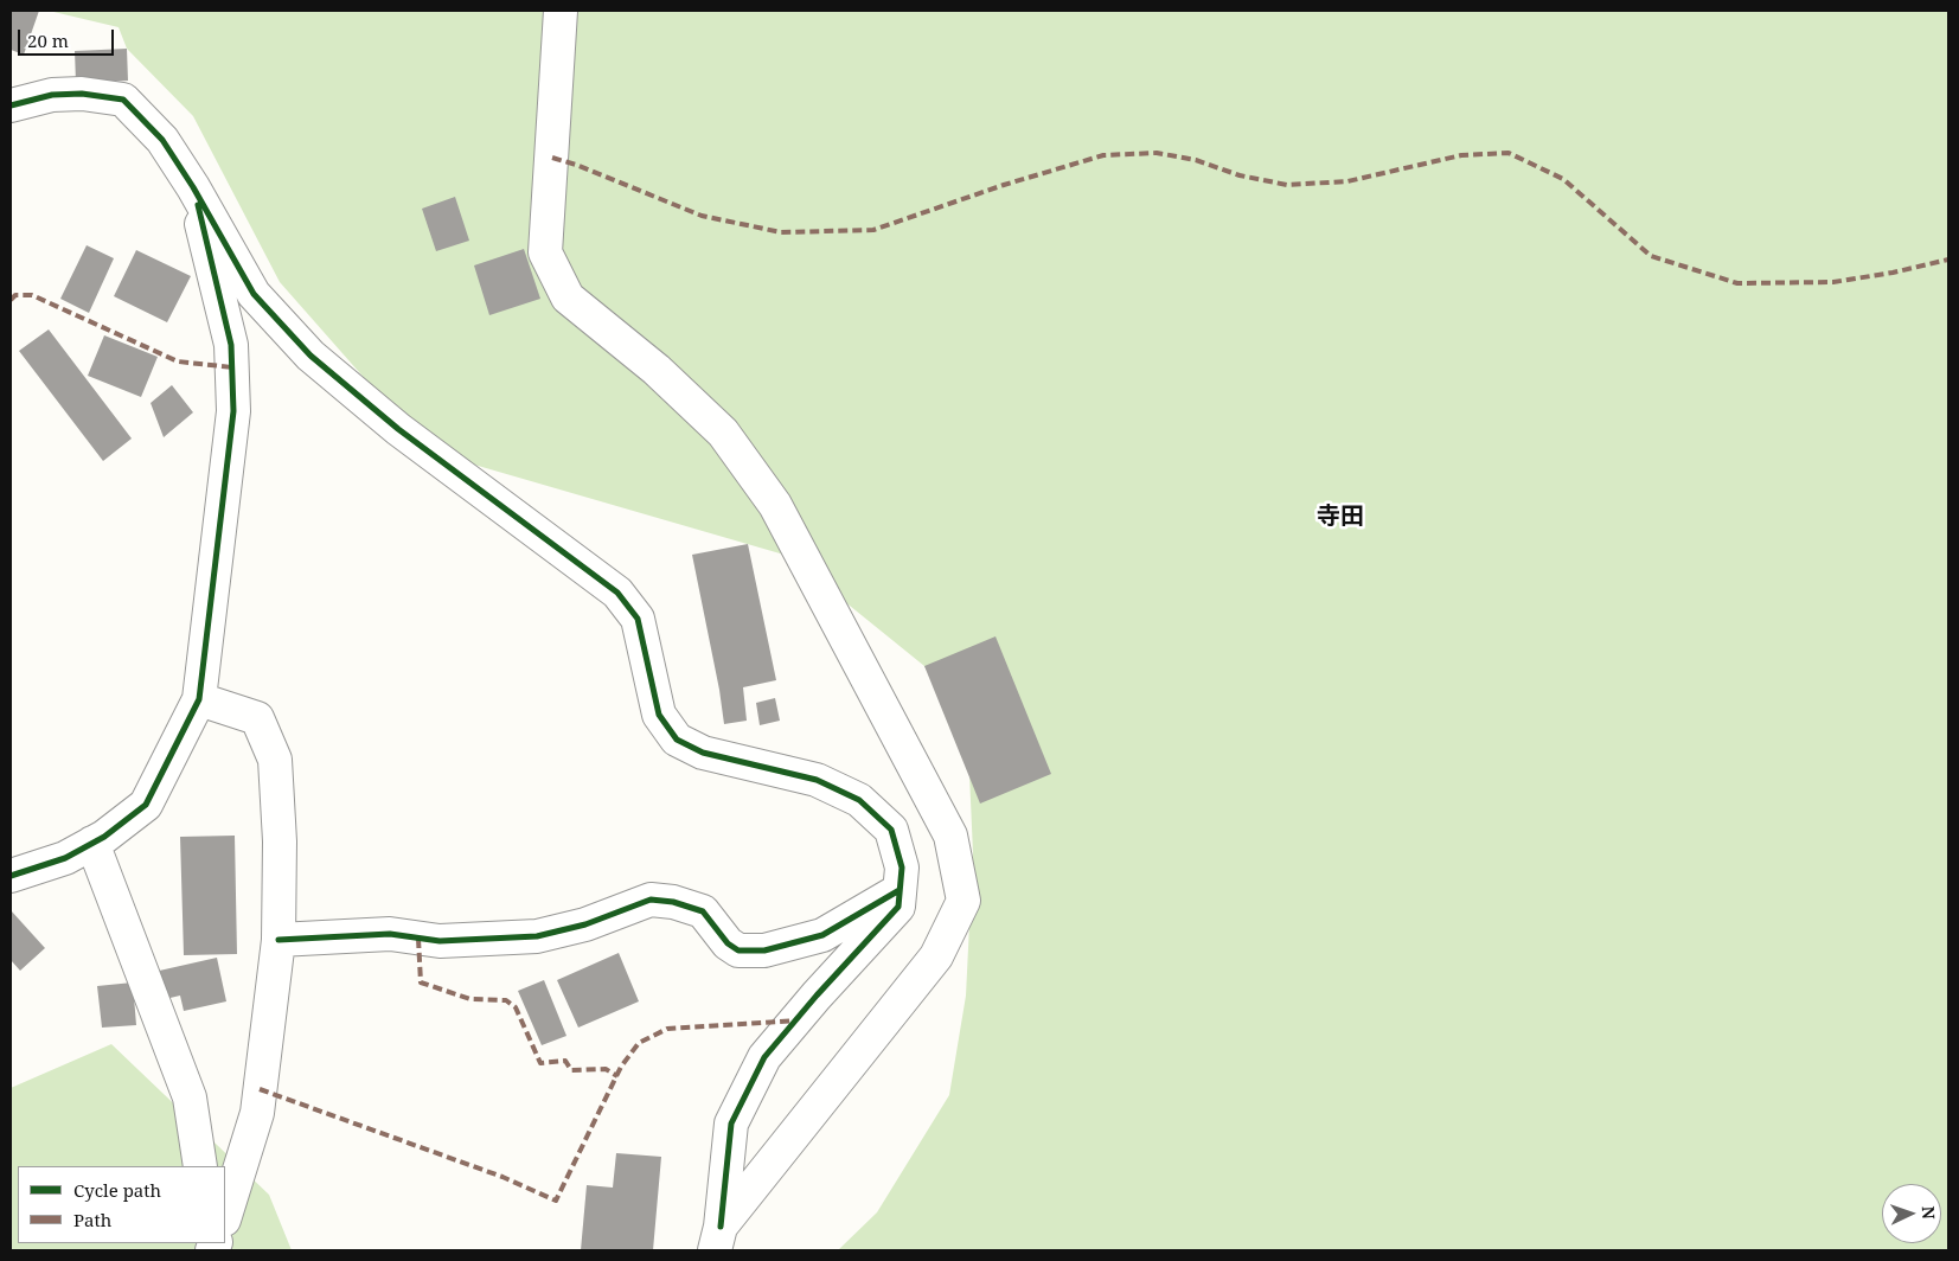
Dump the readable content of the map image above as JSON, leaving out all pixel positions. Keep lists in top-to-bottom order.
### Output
{
  "districts": ["寺田"],
  "legend": ["Cycle path", "Path"],
  "scale_bar": "20 m",
  "north": "right"
}
